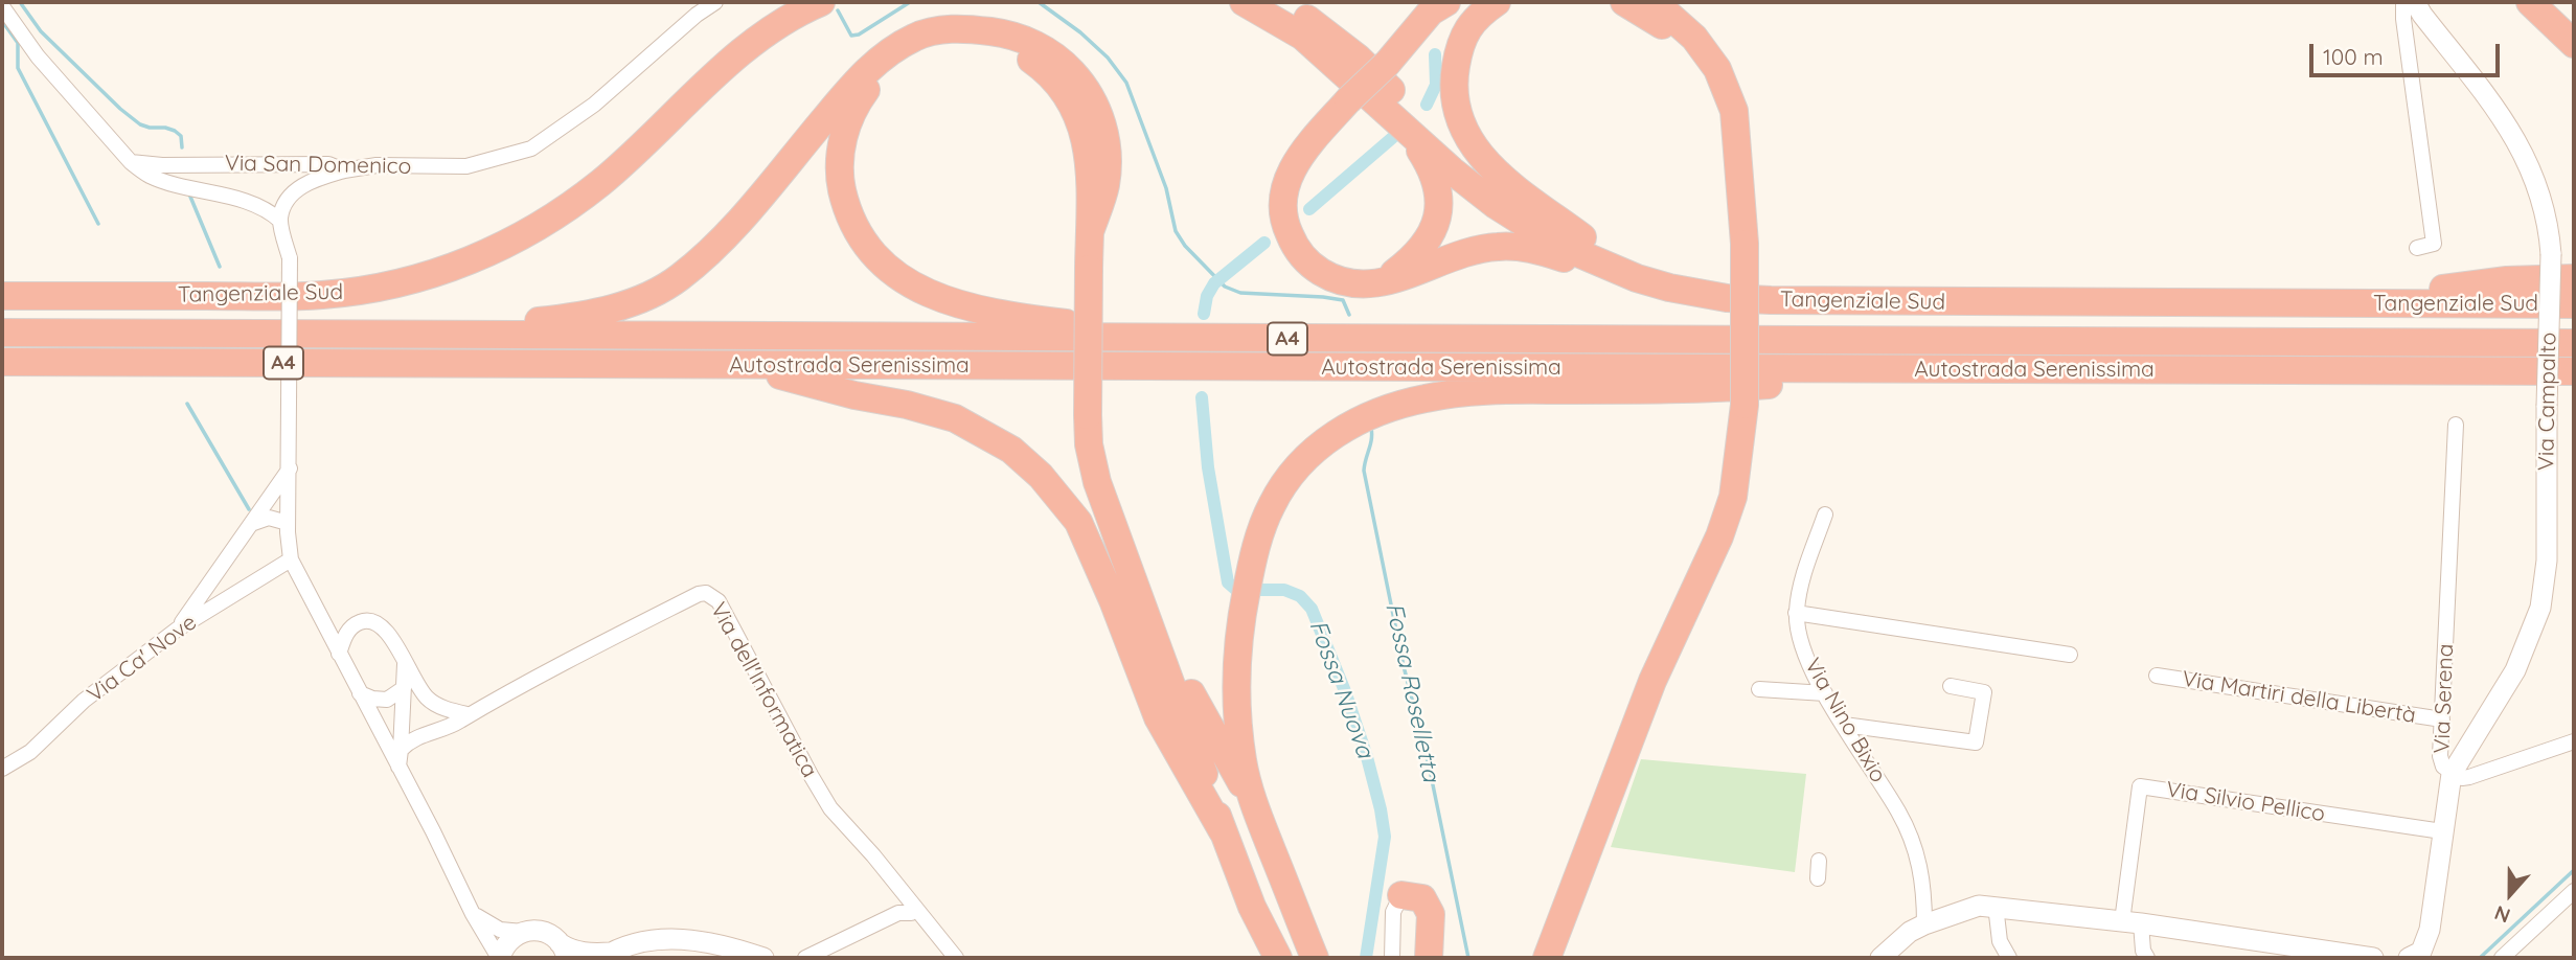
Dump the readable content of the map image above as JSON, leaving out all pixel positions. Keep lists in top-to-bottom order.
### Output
{
  "streets": {
    "highway": ["Tangenziale Sud", "A4", "Autostrada Serenissima"],
    "street": [
      "Via San Domenico",
      "Via Campalto",
      "Via Ca' Nove",
      "Via dell'Informatica",
      "Via Martiri della Libertà",
      "Via Serena",
      "Via Nino Bixio",
      "Via Silvio Pellico"
    ]
  },
  "crossings": [
    ["A4", "Autostrada Serenissima"],
    ["Via Campalto", "Via Serena"],
    ["Via Martiri della Libertà", "Via Serena"],
    ["Via Serena", "Via Silvio Pellico"]
  ],
  "water": ["Fossa Nuova", "Fossa Roselletta"],
  "scale_bar": "100 m",
  "north": "bottom"
}
